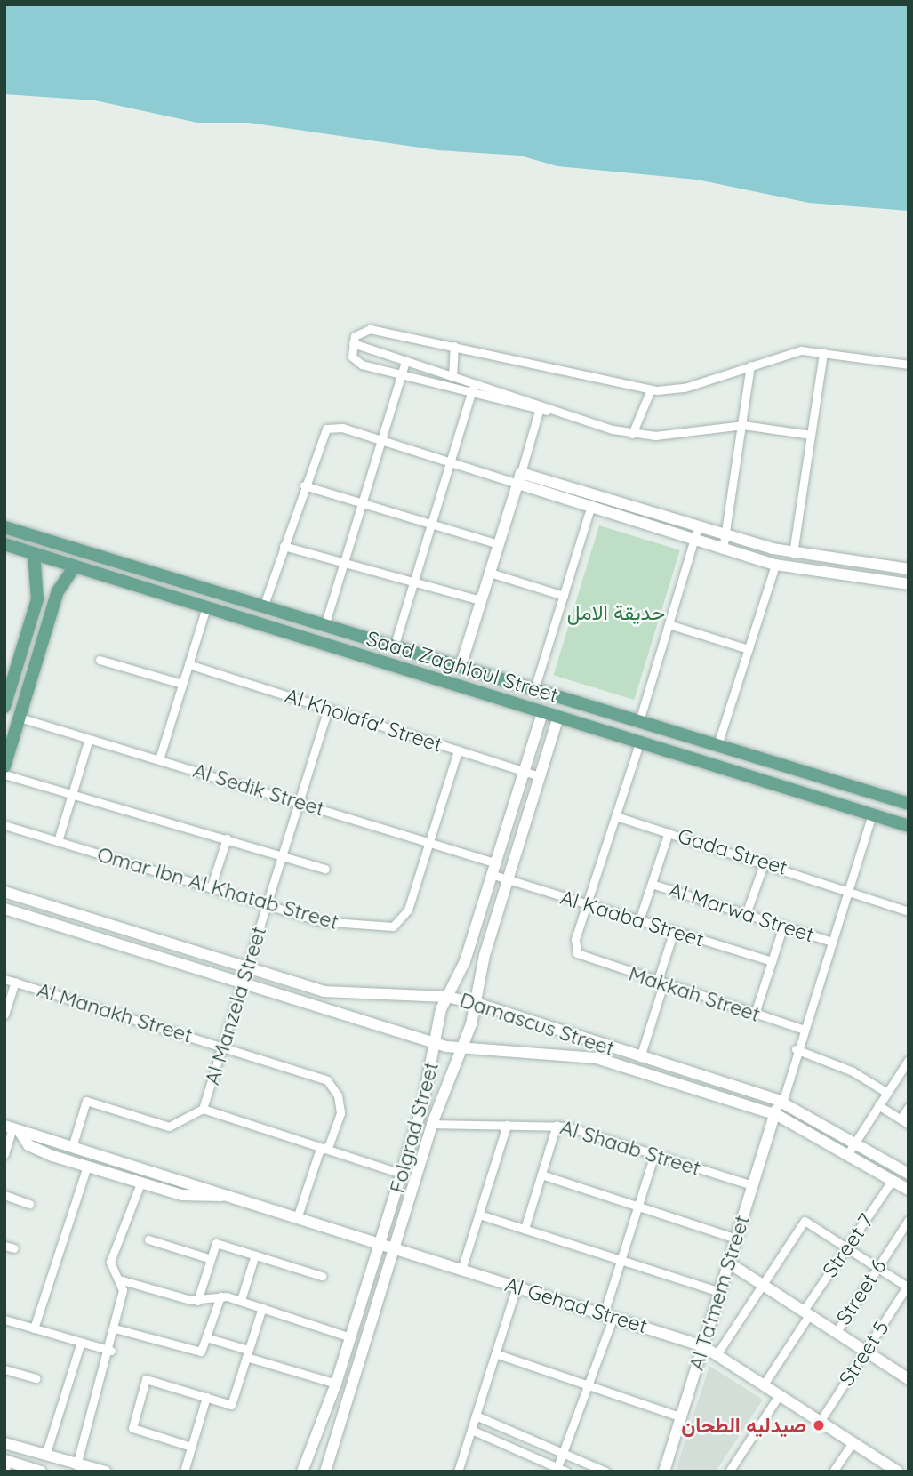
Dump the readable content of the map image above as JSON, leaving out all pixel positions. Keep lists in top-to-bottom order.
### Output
{
  "streets": {
    "main road": ["Saad Zaghloul Street"],
    "street": [
      "Al Kholafa' Street",
      "Al Sedik Street",
      "Gada Street",
      "Omar Ibn Al Khatab Street",
      "Al Marwa Street",
      "Al Kaaba Street",
      "Makkah Street",
      "Al Manzela Street",
      "Al Manakh Street",
      "Damascus Street",
      "Folgrad Street",
      "Al Shaab Street",
      "Street 7",
      "Street 6",
      "Al Ta'mem Street",
      "Al Gehad Street",
      "Street 5"
    ]
  },
  "crossings": [
    ["Saad Zaghloul Street", "Folgrad Street"],
    ["Saad Zaghloul Street", "Al Ta'mem Street"],
    ["Al Kholafa' Street", "Omar Ibn Al Khatab Street"],
    ["Al Kholafa' Street", "Al Manzela Street"],
    ["Al Kholafa' Street", "Folgrad Street"],
    ["Al Sedik Street", "Omar Ibn Al Khatab Street"],
    ["Al Sedik Street", "Al Kaaba Street"],
    ["Al Sedik Street", "Al Manzela Street"],
    ["Al Sedik Street", "Folgrad Street"],
    ["Gada Street", "Al Ta'mem Street"],
    ["Omar Ibn Al Khatab Street", "Al Manzela Street"],
    ["Al Marwa Street", "Al Ta'mem Street"],
    ["Al Kaaba Street", "Makkah Street"],
    ["Al Kaaba Street", "Folgrad Street"],
    ["Makkah Street", "Al Ta'mem Street"],
    ["Al Manzela Street", "Al Manakh Street"],
    ["Al Manzela Street", "Damascus Street"],
    ["Al Manzela Street", "Al Gehad Street"],
    ["Al Manakh Street", "Al Gehad Street"],
    ["Damascus Street", "Folgrad Street"],
    ["Damascus Street", "Street 7"],
    ["Damascus Street", "Al Ta'mem Street"],
    ["Folgrad Street", "Al Shaab Street"],
    ["Folgrad Street", "Al Gehad Street"],
    ["Al Shaab Street", "Al Ta'mem Street"],
    ["Street 7", "Al Gehad Street"],
    ["Al Ta'mem Street", "Al Gehad Street"],
    ["Al Gehad Street", "Street 5"]
  ],
  "parks": ["حديقة الامل"],
  "places": ["صيدليه الطحان"]
}
